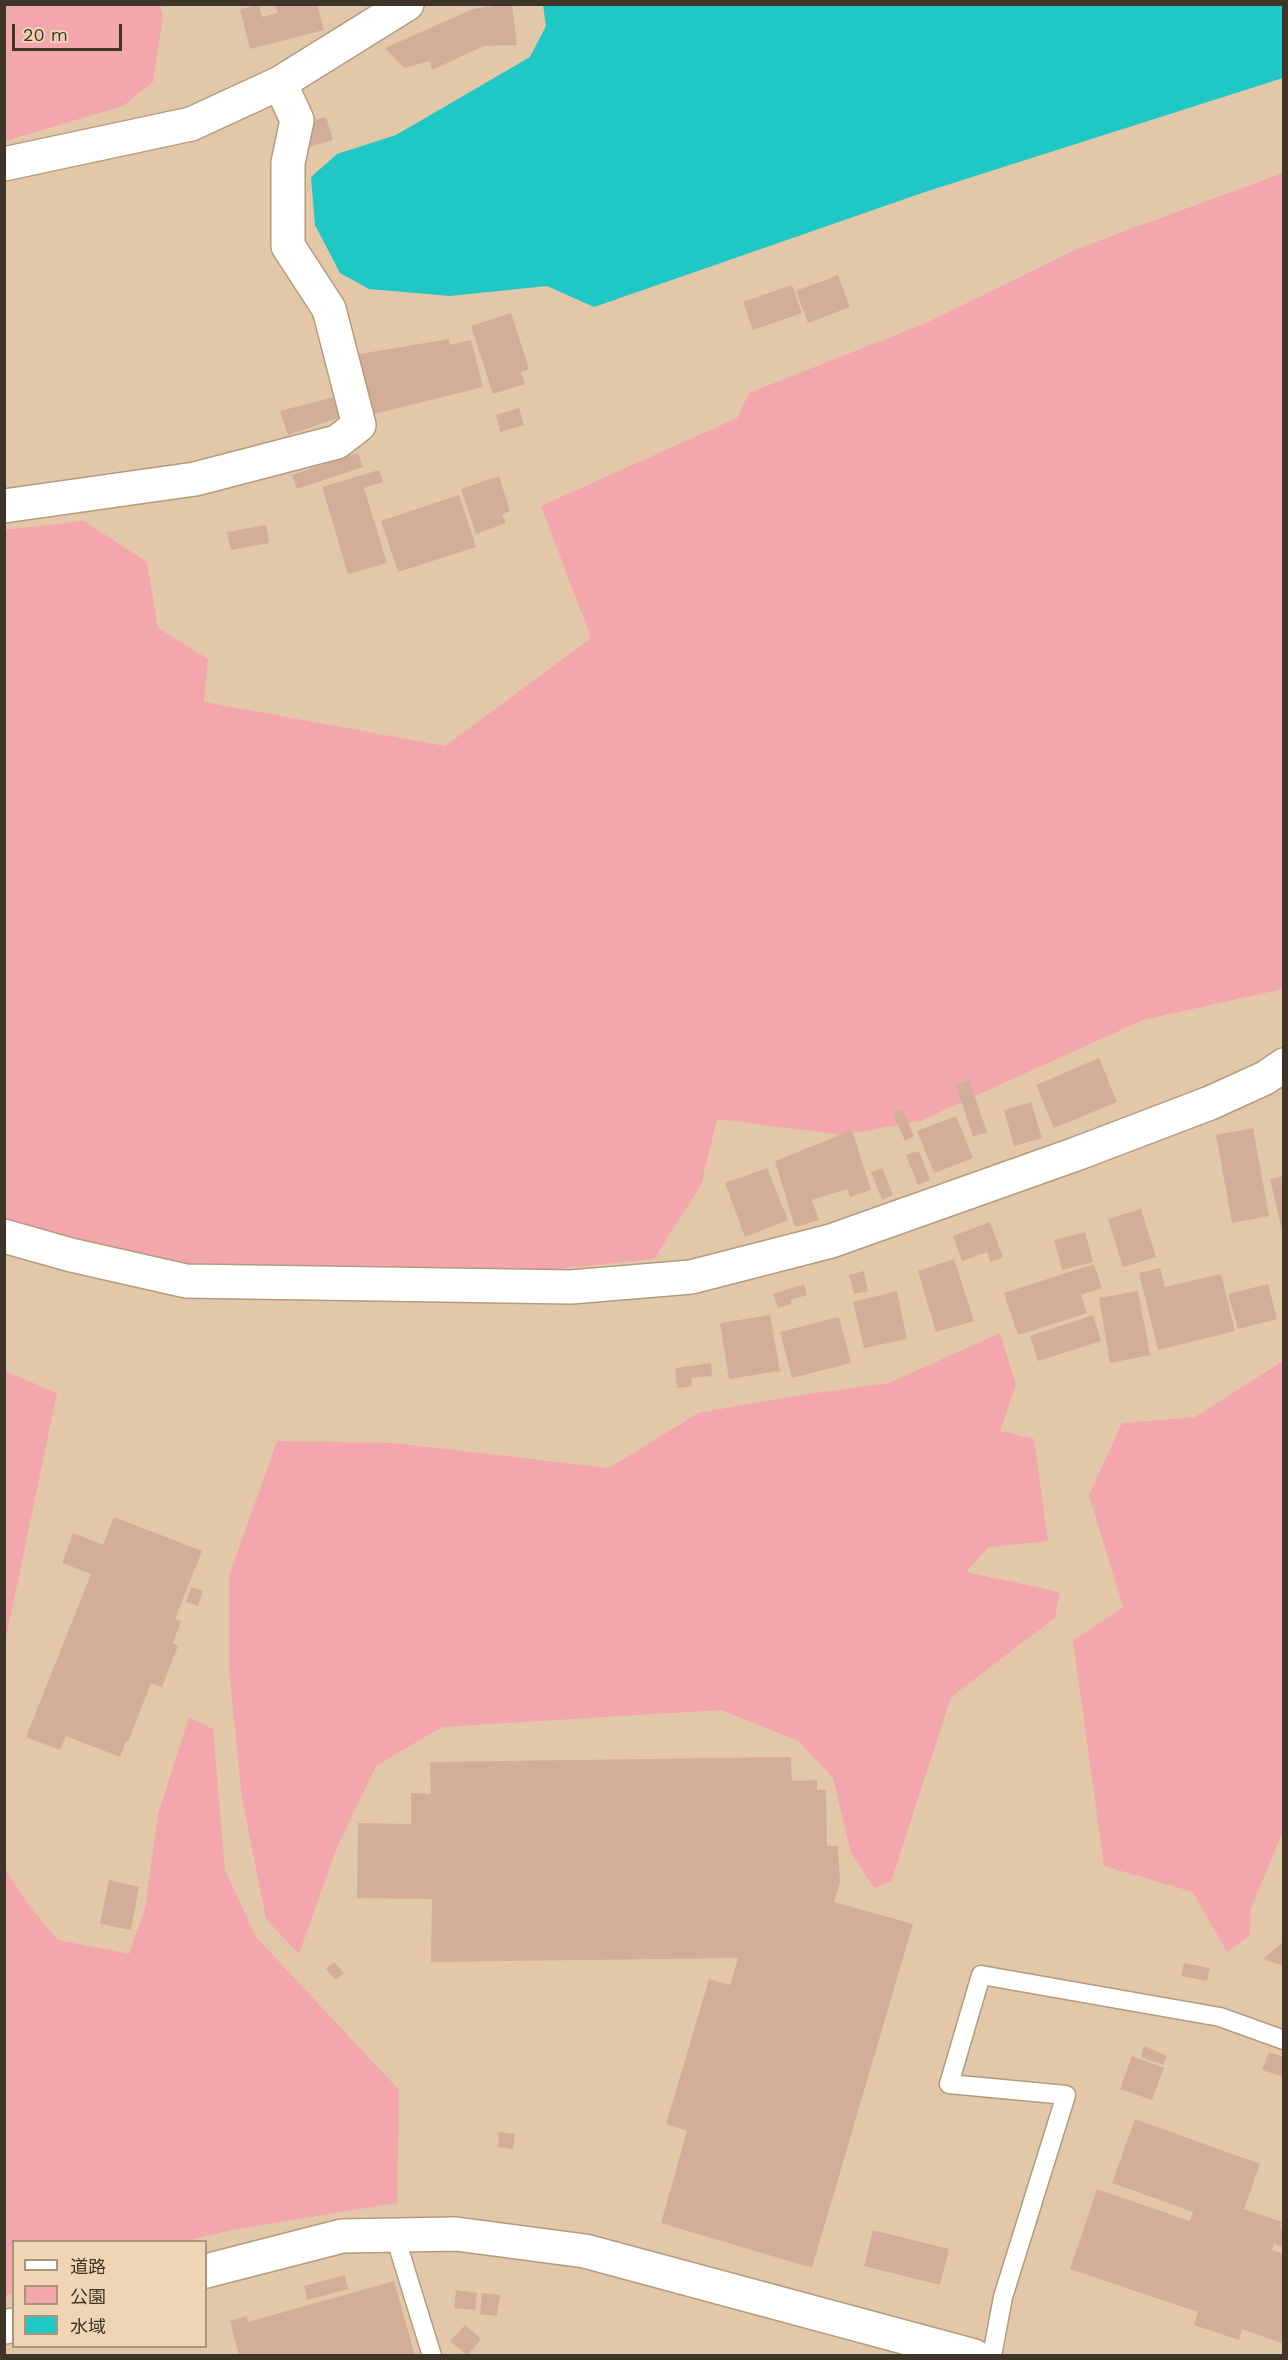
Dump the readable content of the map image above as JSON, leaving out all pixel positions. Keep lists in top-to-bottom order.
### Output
{
  "legend": ["道路", "公園", "水域"],
  "scale_bar": "20 m"
}
